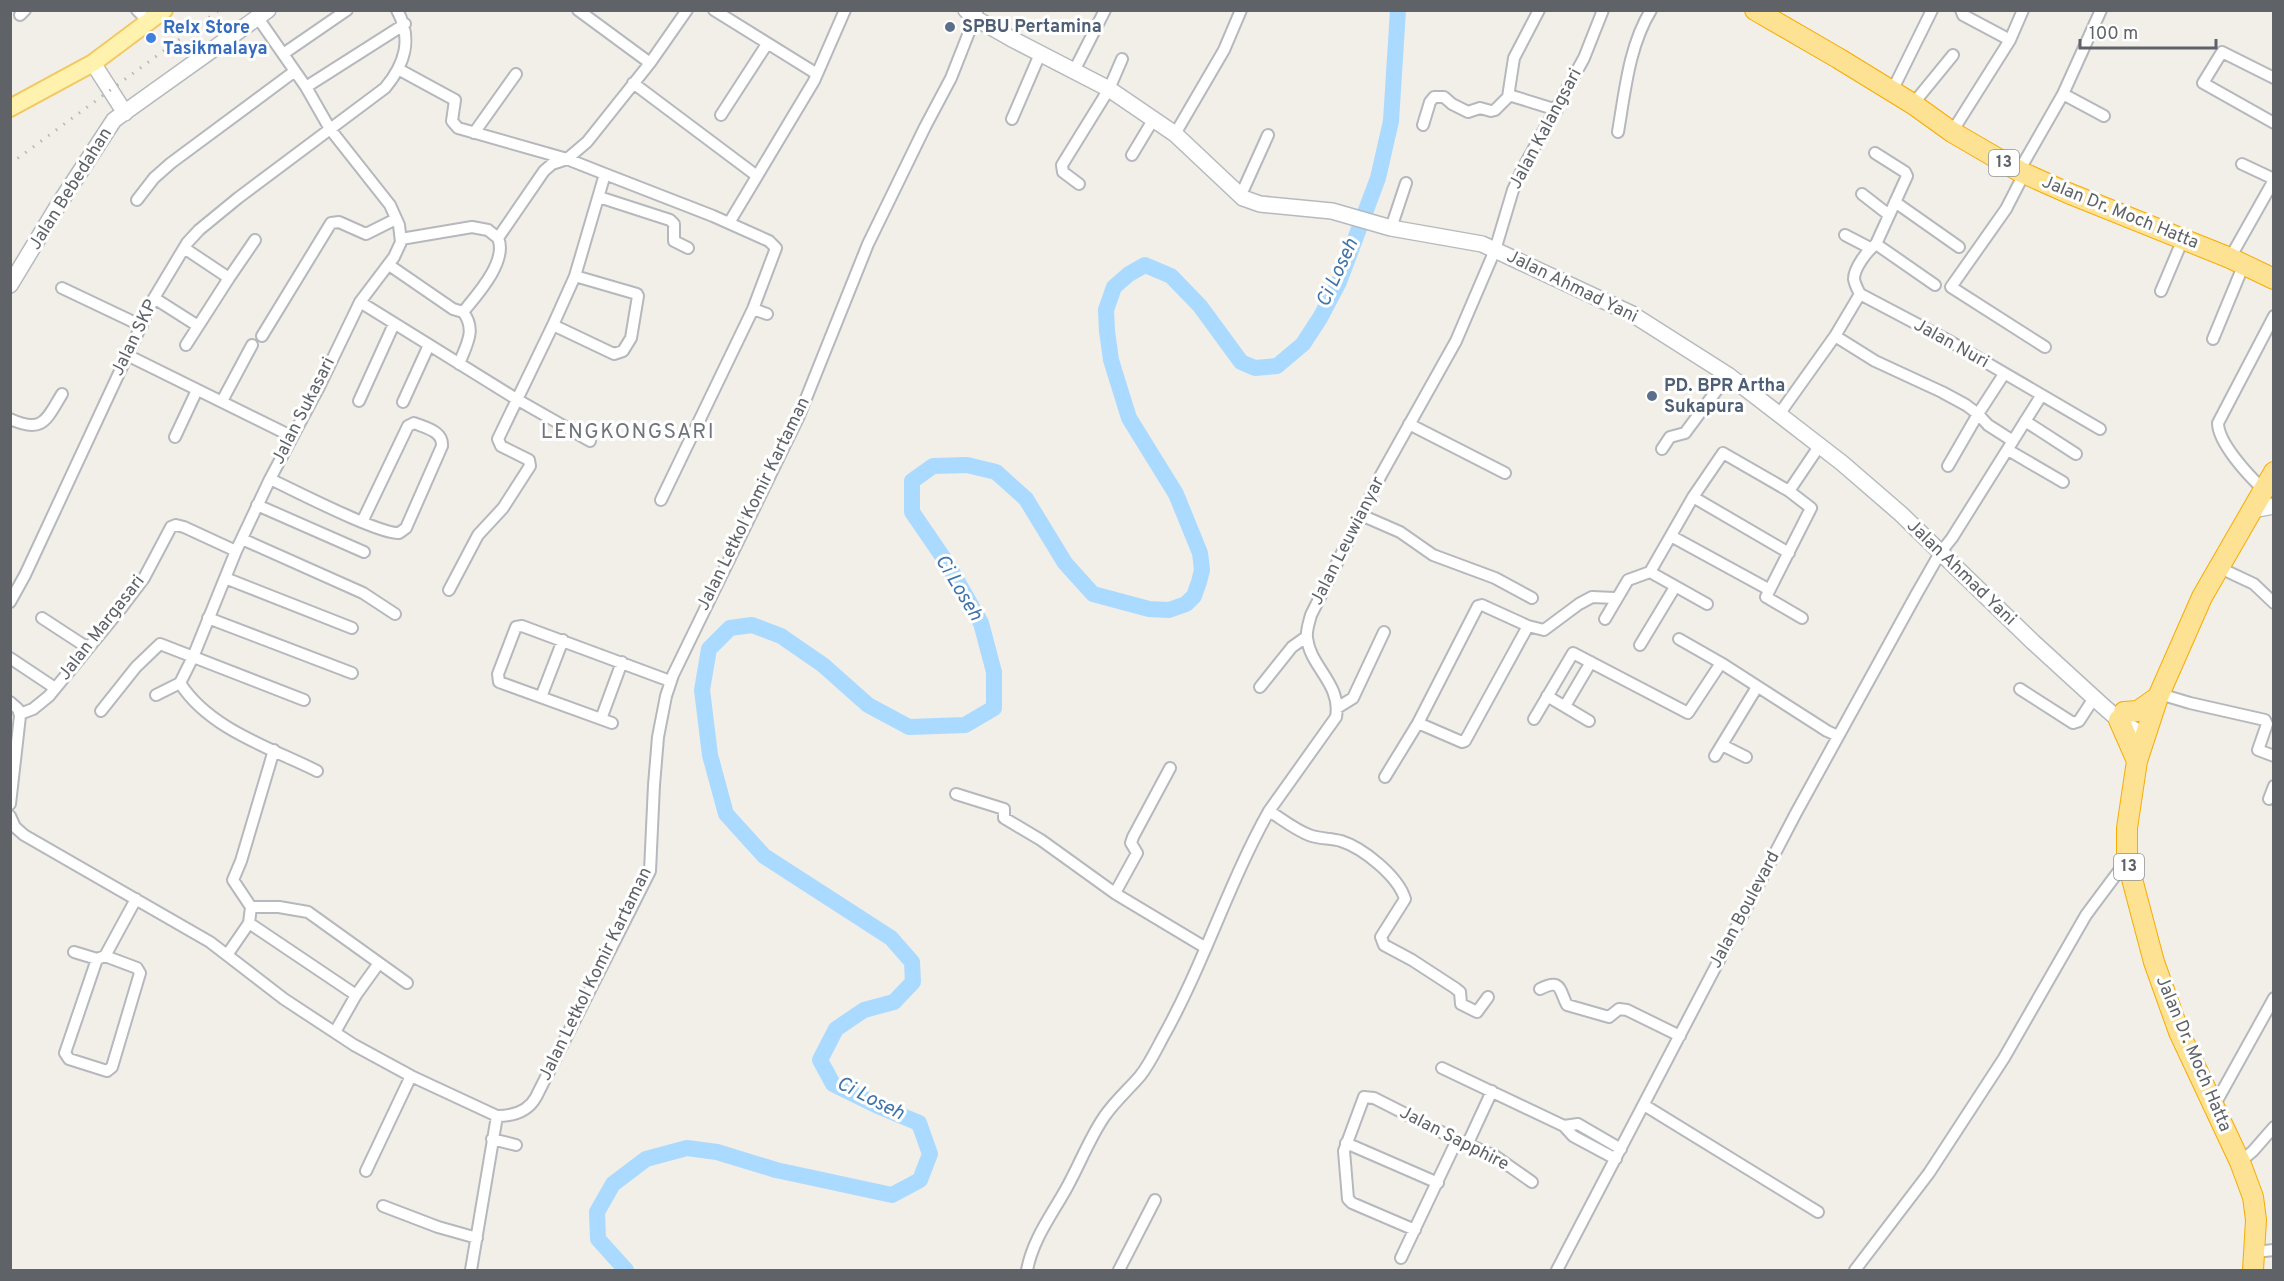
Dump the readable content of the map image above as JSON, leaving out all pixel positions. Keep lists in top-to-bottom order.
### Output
{
  "streets": {
    "highway": ["13", "Jalan Dr. Moch Hatta"],
    "street": [
      "Jalan Kalangsari",
      "Jalan Bebedahan",
      "Jalan Ahmad Yani",
      "Jalan SKP",
      "Jalan Nuri",
      "Jalan Sukasari",
      "Jalan Letkol Komir Kartaman",
      "Jalan Leuwianyar",
      "Jalan Margasari",
      "Jalan Boulevard",
      "Jalan Sapphire"
    ]
  },
  "crossings": [
    ["Jalan Kalangsari", "Jalan Ahmad Yani"],
    ["Jalan Kalangsari", "Jalan Leuwianyar"],
    ["Jalan Dr. Moch Hatta", "Jalan Ahmad Yani"],
    ["Jalan Ahmad Yani", "Jalan Letkol Komir Kartaman"],
    ["Jalan Ahmad Yani", "Jalan Leuwianyar"],
    ["Jalan Ahmad Yani", "Jalan Boulevard"],
    ["Jalan Nuri", "Jalan Boulevard"],
    ["Jalan Sukasari", "Jalan Margasari"]
  ],
  "districts": ["LENGKONGSARI"],
  "water": ["Ci Loseh"],
  "places": ["SPBU Pertamina", "Relx Store Tasikmalaya", "PD. BPR Artha Sukapura"],
  "scale_bar": "100 m"
}
